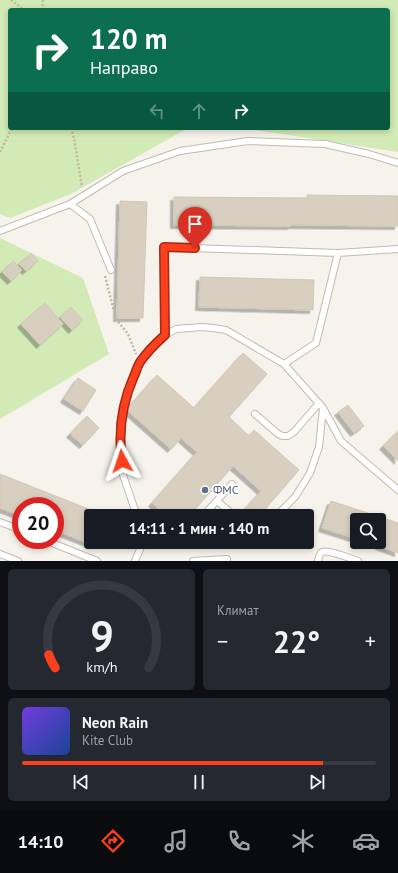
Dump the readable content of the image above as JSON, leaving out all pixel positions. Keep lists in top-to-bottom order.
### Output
{
  "places": ["ФМС"],
  "page": {
    "turn": ["120 m", "Направо"],
    "limit": "20",
    "trip": "14:11 · 1 мин · 140 m",
    "tile": "Климат",
    "heat": ["−", "22°", "+"],
    "song": ["Neon Rain", "Kite Club"],
    "tabs": "14:10",
    "gauge": ["9", "km/h"]
  }
}
